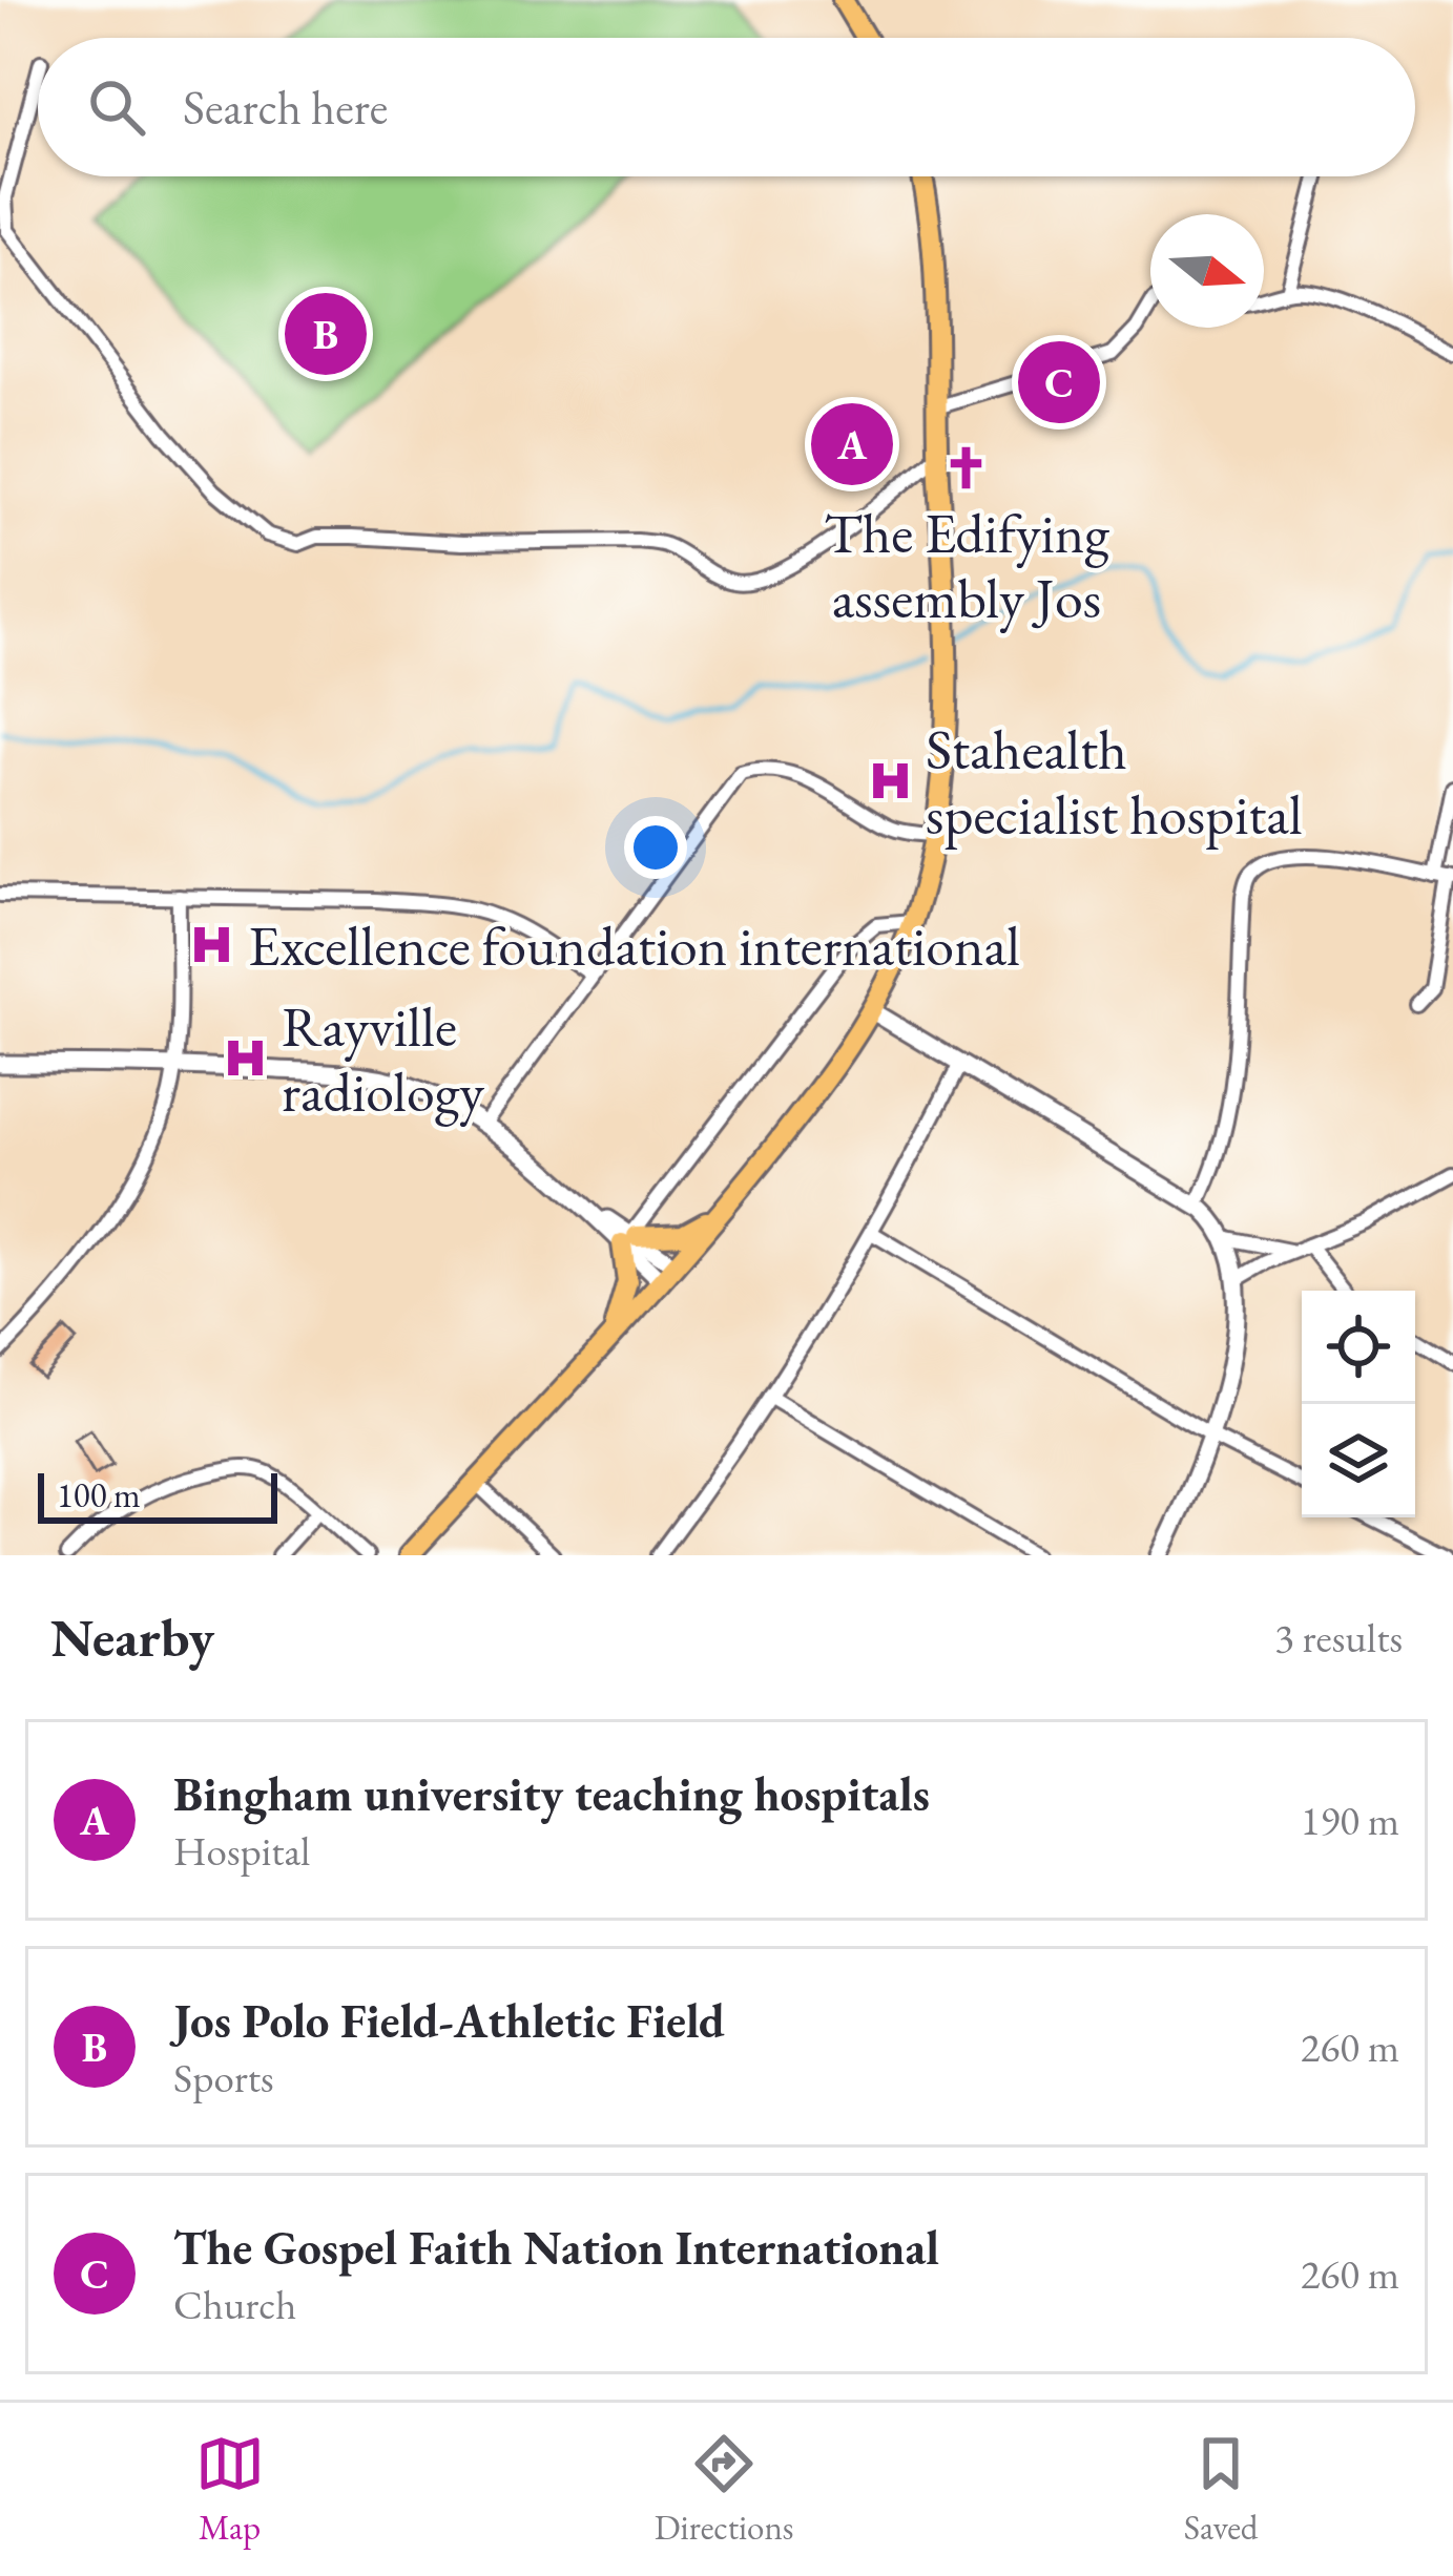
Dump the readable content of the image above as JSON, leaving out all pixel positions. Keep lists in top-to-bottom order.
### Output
{
  "places": {
    "church": ["The Edifying assembly Jos"],
    "hospital": ["Stahealth specialist hospital", "Excellence foundation international", "Rayville radiology"]
  },
  "scale_bar": "100 m",
  "north": "right",
  "page": {
    "search": "Search here",
    "pins": ["B", "C", "A"],
    "scale": "100 m",
    "heading": ["Nearby", "3 results"],
    "list": [
      {
        "mark": "A",
        "name": "Bingham university teaching hospitals",
        "note": "Hospital",
        "value": "190 m"
      },
      {
        "mark": "B",
        "name": "Jos Polo Field-Athletic Field",
        "note": "Sports",
        "value": "260 m"
      },
      {
        "mark": "C",
        "name": "The Gospel Faith Nation International",
        "note": "Church",
        "value": "260 m"
      }
    ],
    "nav": ["Map", "Directions", "Saved"]
  }
}
